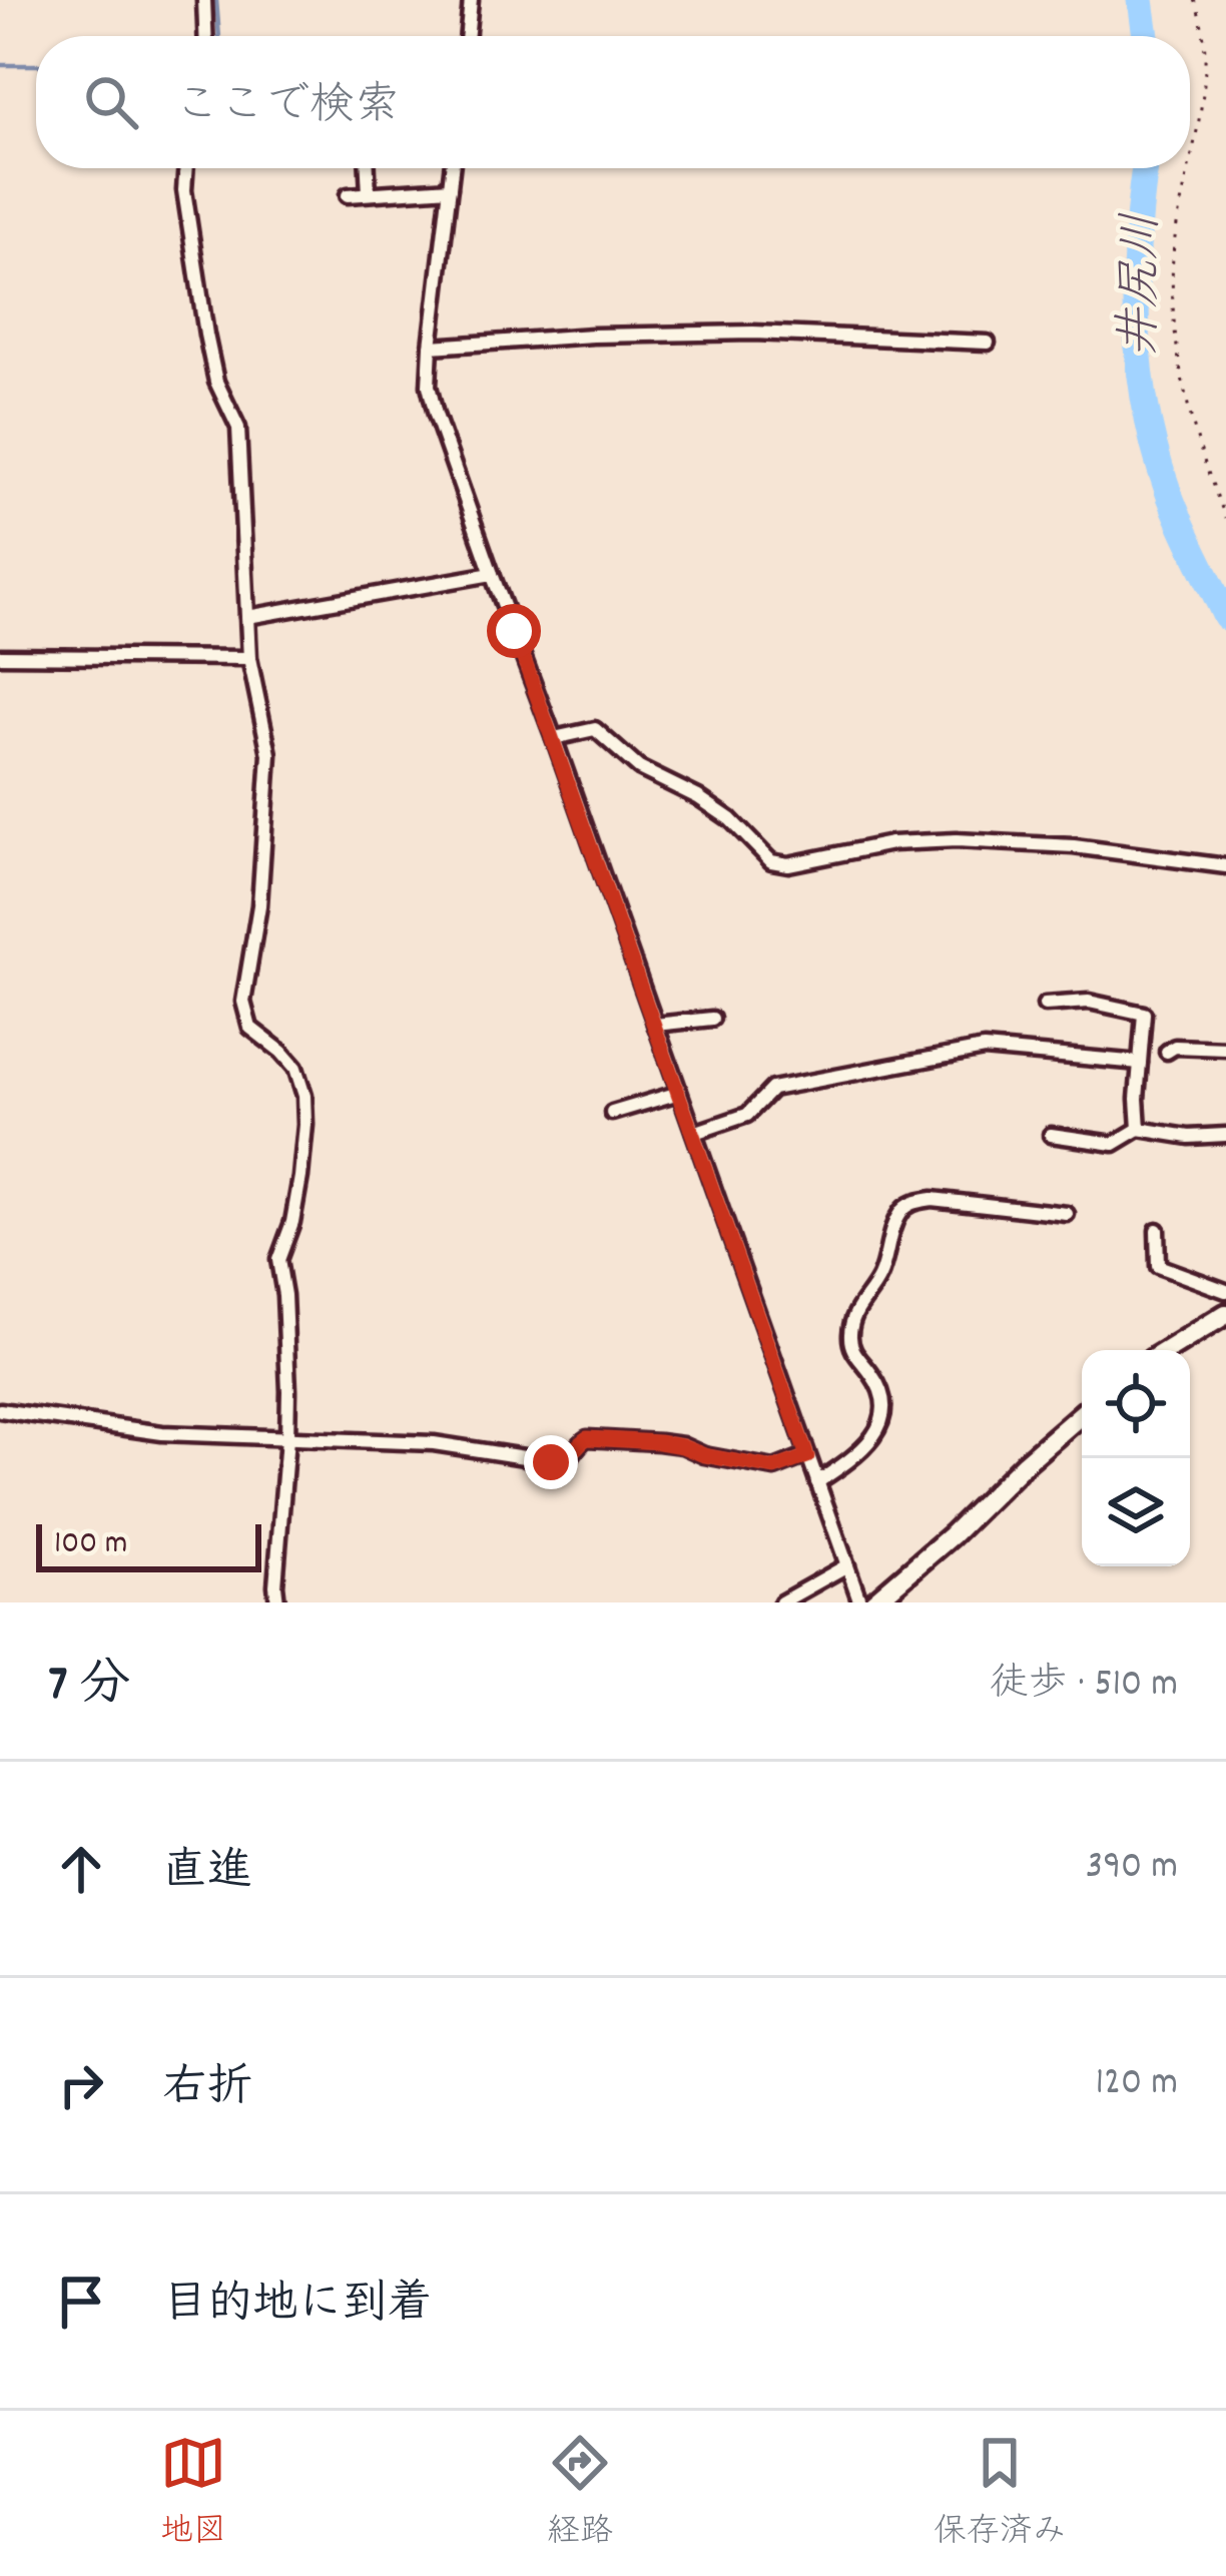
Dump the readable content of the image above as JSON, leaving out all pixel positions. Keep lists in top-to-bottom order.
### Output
{
  "water": ["井尻川"],
  "scale_bar": "100 m",
  "page": {
    "search": "ここで検索",
    "scale": "100 m",
    "heading": ["7 分", "徒歩 · 510 m"],
    "list": [
      ["直進", "390 m"],
      ["右折", "120 m"],
      "目的地に到着"
    ],
    "nav": ["地図", "経路", "保存済み"]
  }
}
